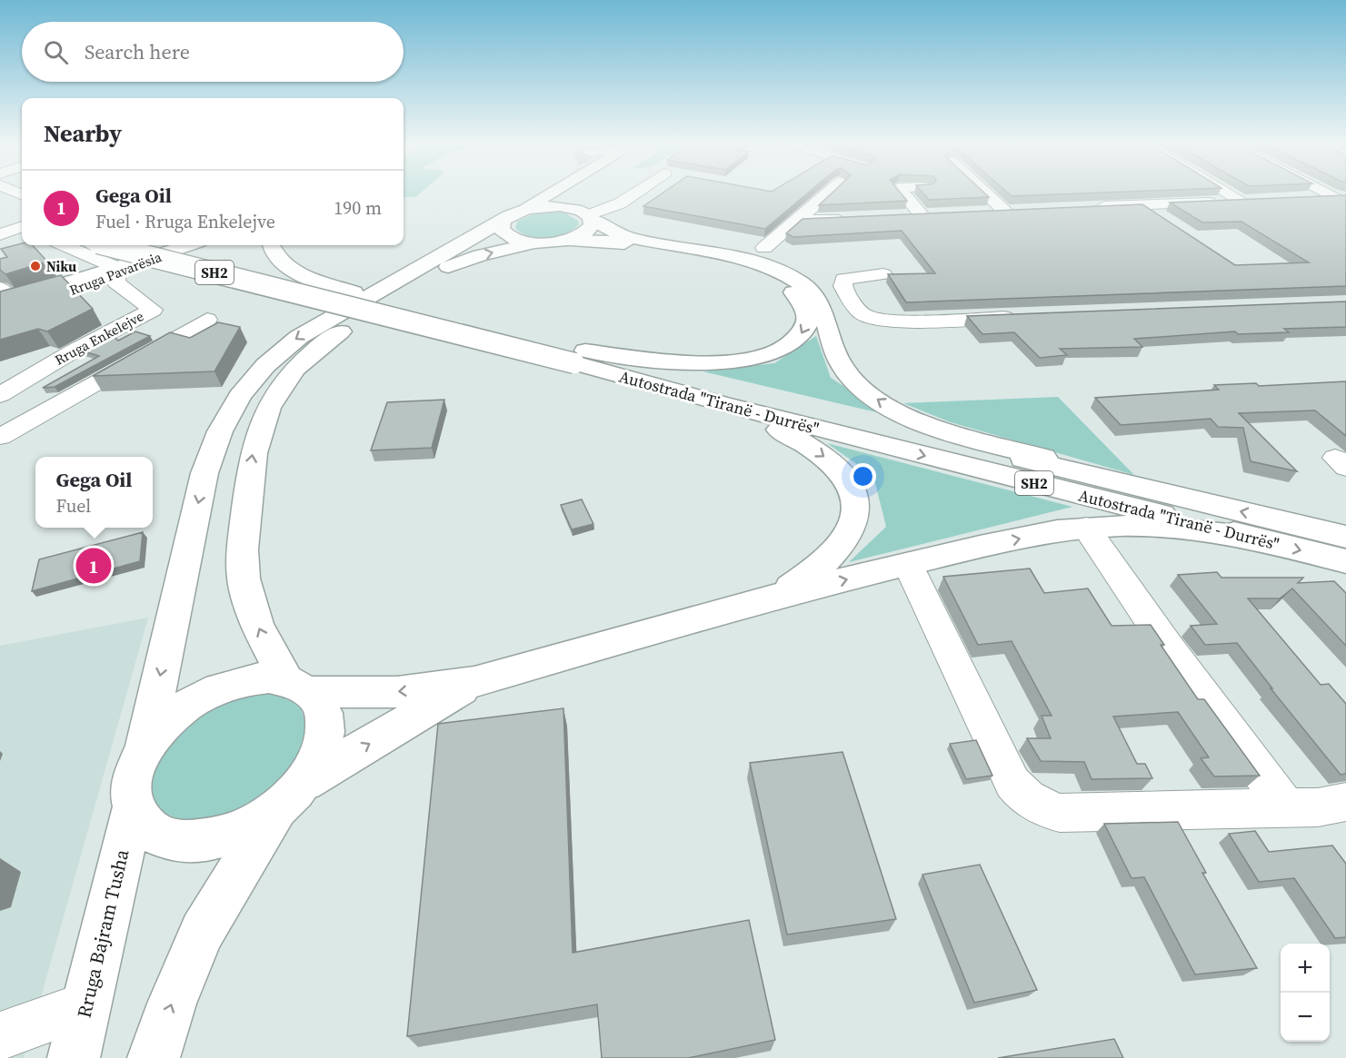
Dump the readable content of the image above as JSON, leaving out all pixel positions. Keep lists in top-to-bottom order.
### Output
{
  "streets": {
    "main road": [
      "SH2",
      "Rruga Pavarësia",
      "Autostrada \"Tiranë - Durrës\"",
      "Rruga Bajram Tusha"
    ],
    "street": ["Rruga Enkelejve"]
  },
  "crossings": [
    ["Rruga Pavarësia", "Rruga Enkelejve"]
  ],
  "places": ["Niku"],
  "page": {
    "search": "Search here",
    "heading": "Nearby",
    "list": [
      {
        "mark": "1",
        "name": "Gega Oil",
        "note": "Fuel · Rruga Enkelejve",
        "value": "190 m"
      }
    ],
    "popup": ["Gega Oil", "Fuel"],
    "pins": "1",
    "map_buttons": ["+", "−"]
  }
}
